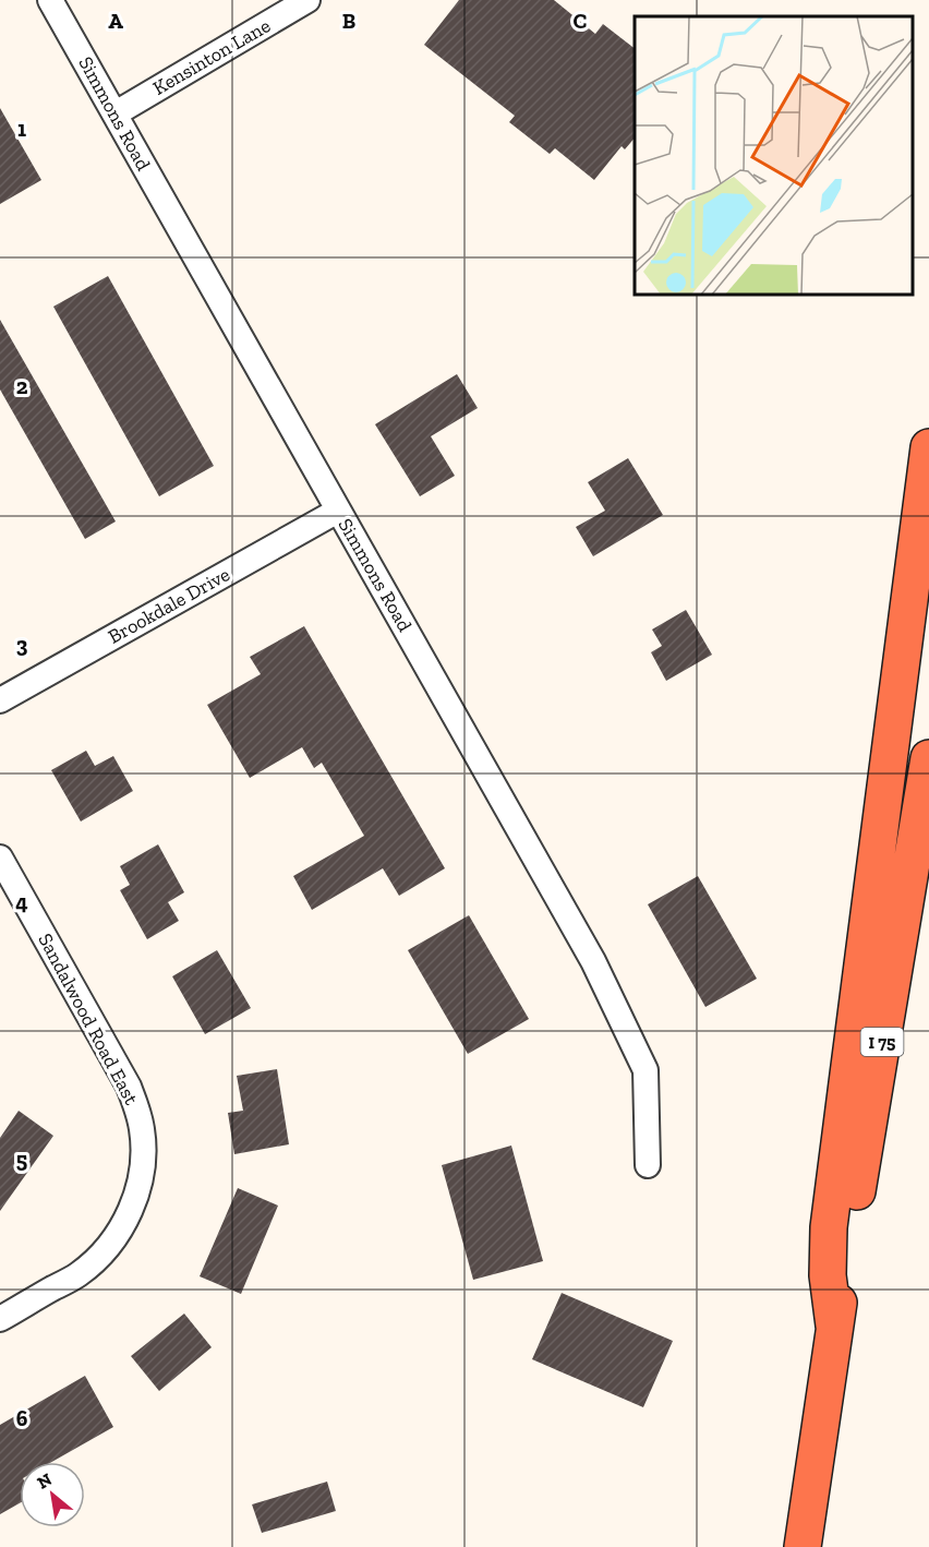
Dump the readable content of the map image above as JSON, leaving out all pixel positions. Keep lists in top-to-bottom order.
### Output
{
  "streets": {
    "highway": ["I 75"],
    "street": [
      "Kensinton Lane",
      "Simmons Road",
      "Brookdale Drive",
      "Sandalwood Road East"
    ]
  },
  "crossings": [
    ["Kensinton Lane", "Simmons Road"],
    ["Simmons Road", "Brookdale Drive"]
  ],
  "north": "top left",
  "grid": {
    "columns": ["A", "B", "C"],
    "rows": [
      "1",
      "2",
      "3",
      "4",
      "5",
      "6"
    ]
  }
}
